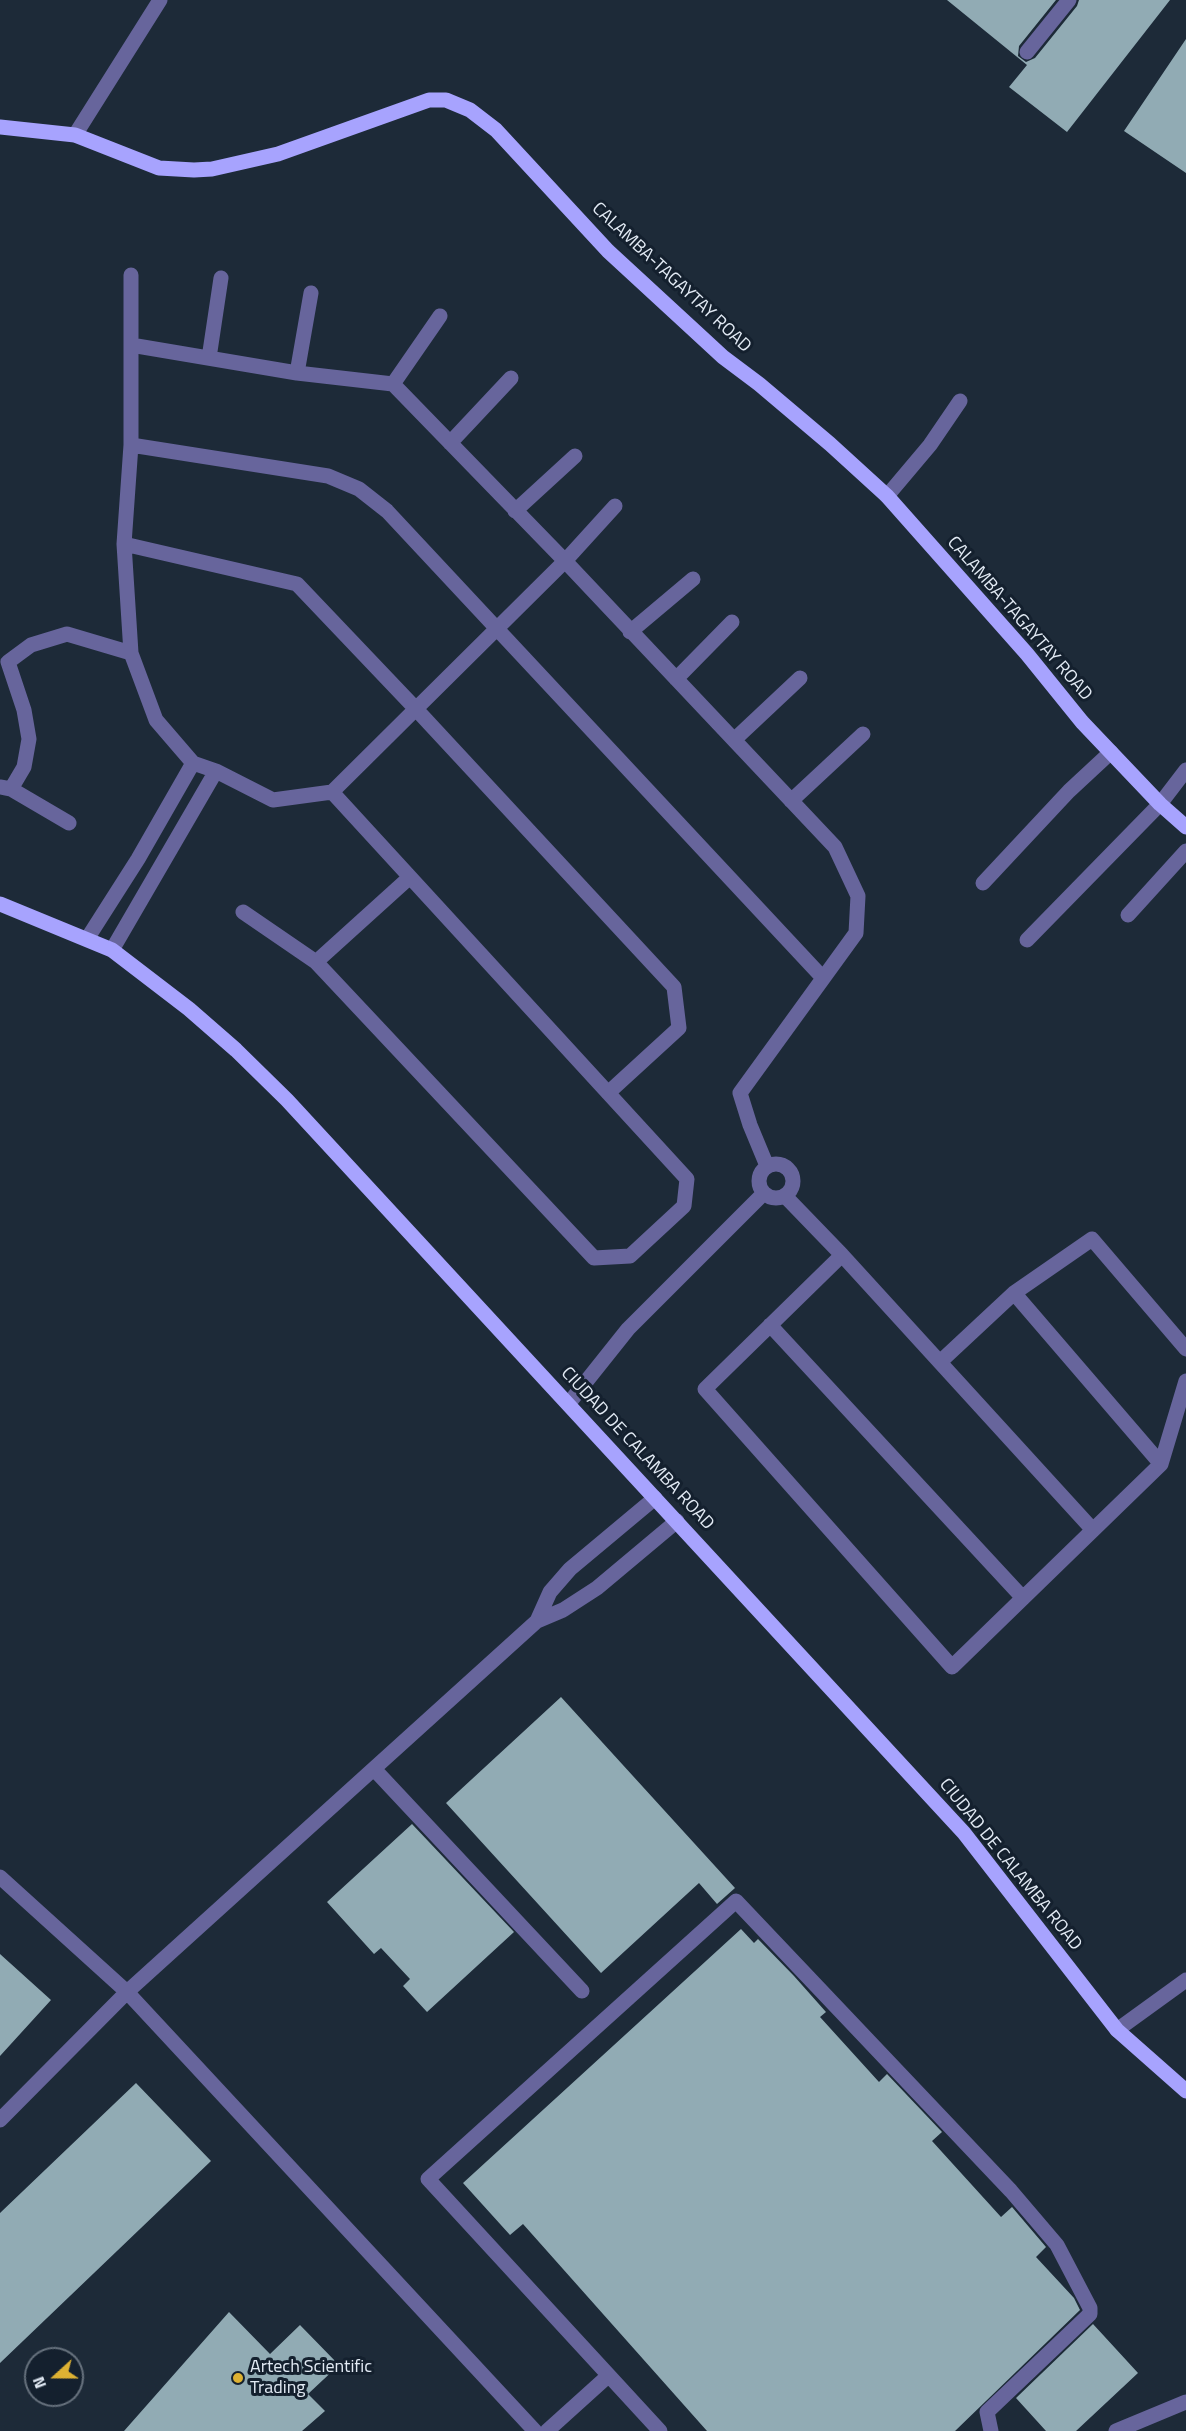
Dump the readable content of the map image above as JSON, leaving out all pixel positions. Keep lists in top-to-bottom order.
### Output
{
  "streets": {
    "main road": ["CALAMBA-TAGAYTAY ROAD", "CIUDAD DE CALAMBA ROAD"]
  },
  "places": ["Artech Scientific Trading"],
  "north": "left"
}
